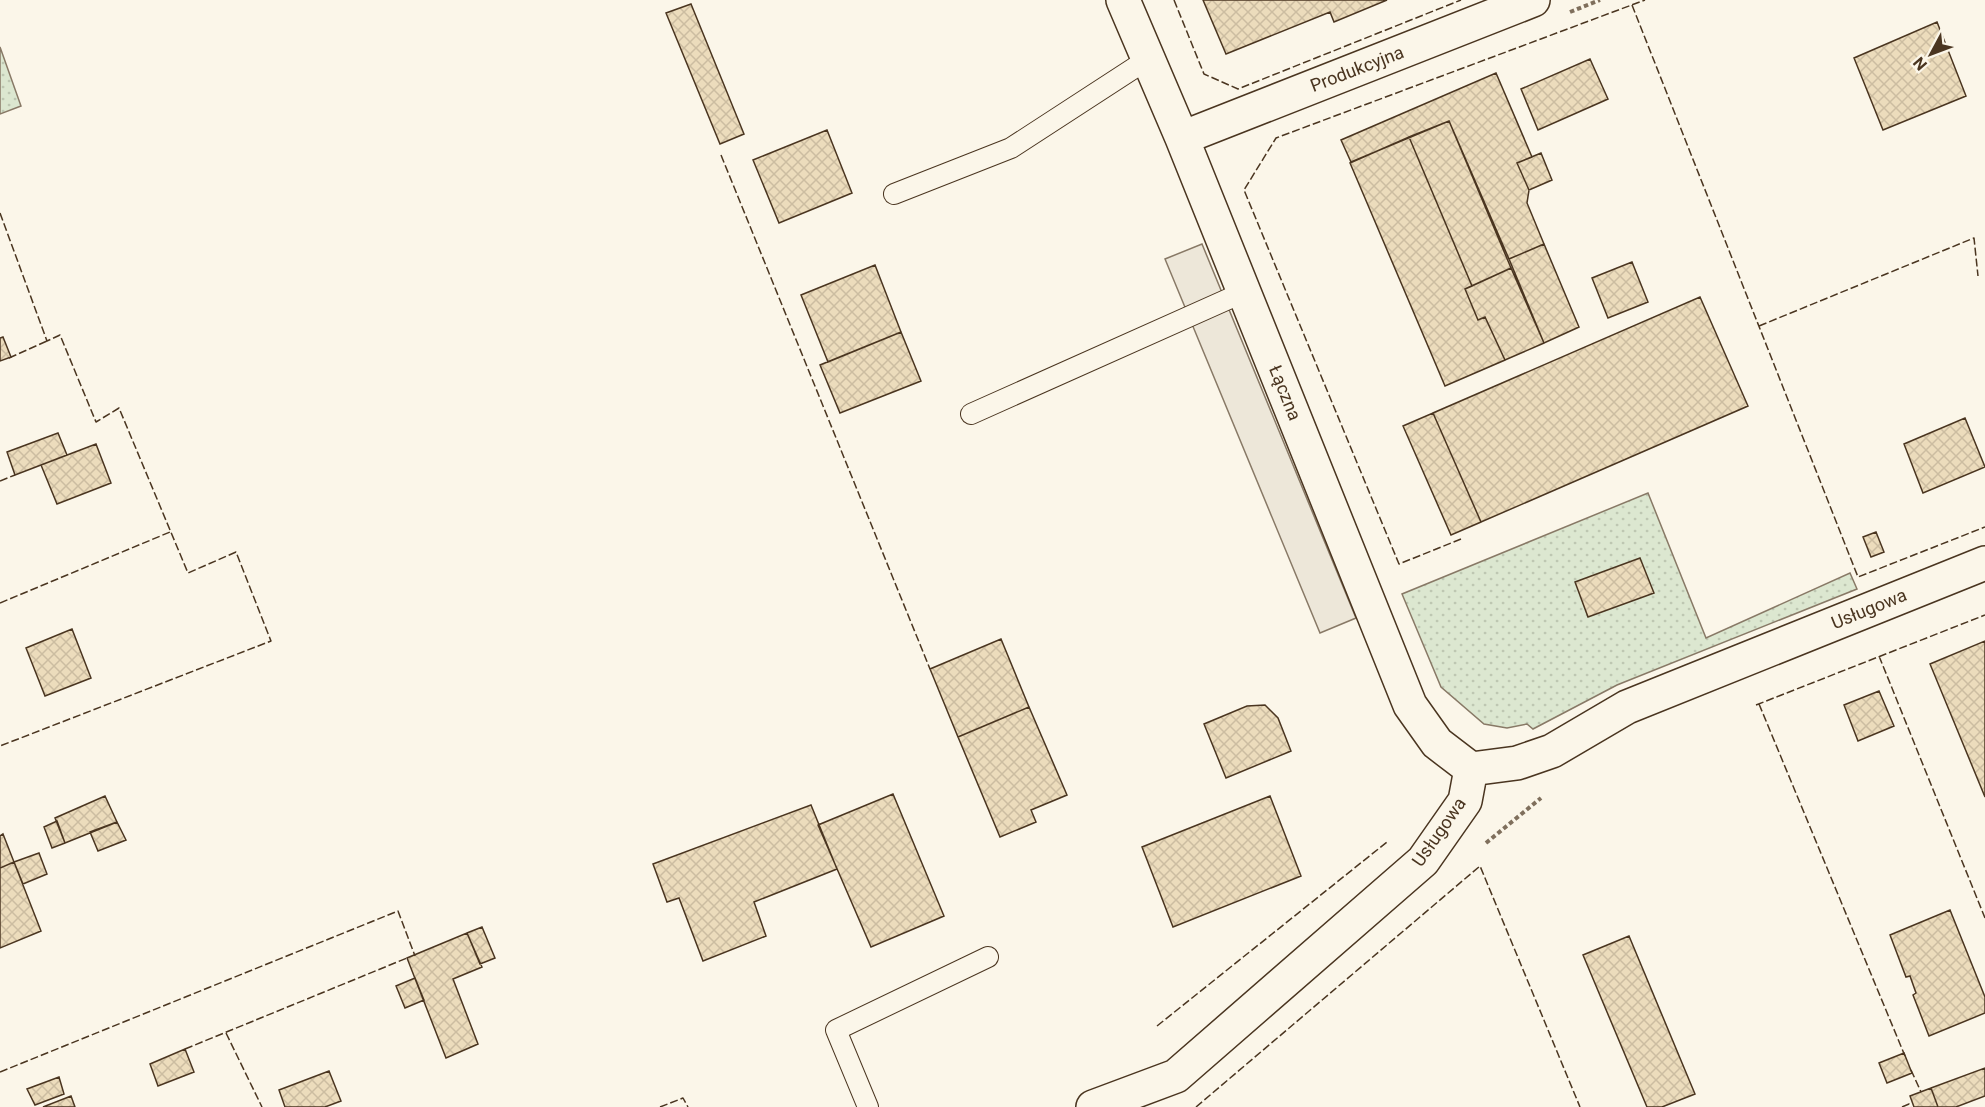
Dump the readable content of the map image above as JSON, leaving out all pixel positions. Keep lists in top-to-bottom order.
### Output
{
  "streets": {
    "street": ["Produkcyjna", "Łączna", "Usługowa"]
  },
  "crossings": [
    ["Produkcyjna", "Łączna"],
    ["Łączna", "Usługowa"]
  ],
  "north": "bottom left"
}
